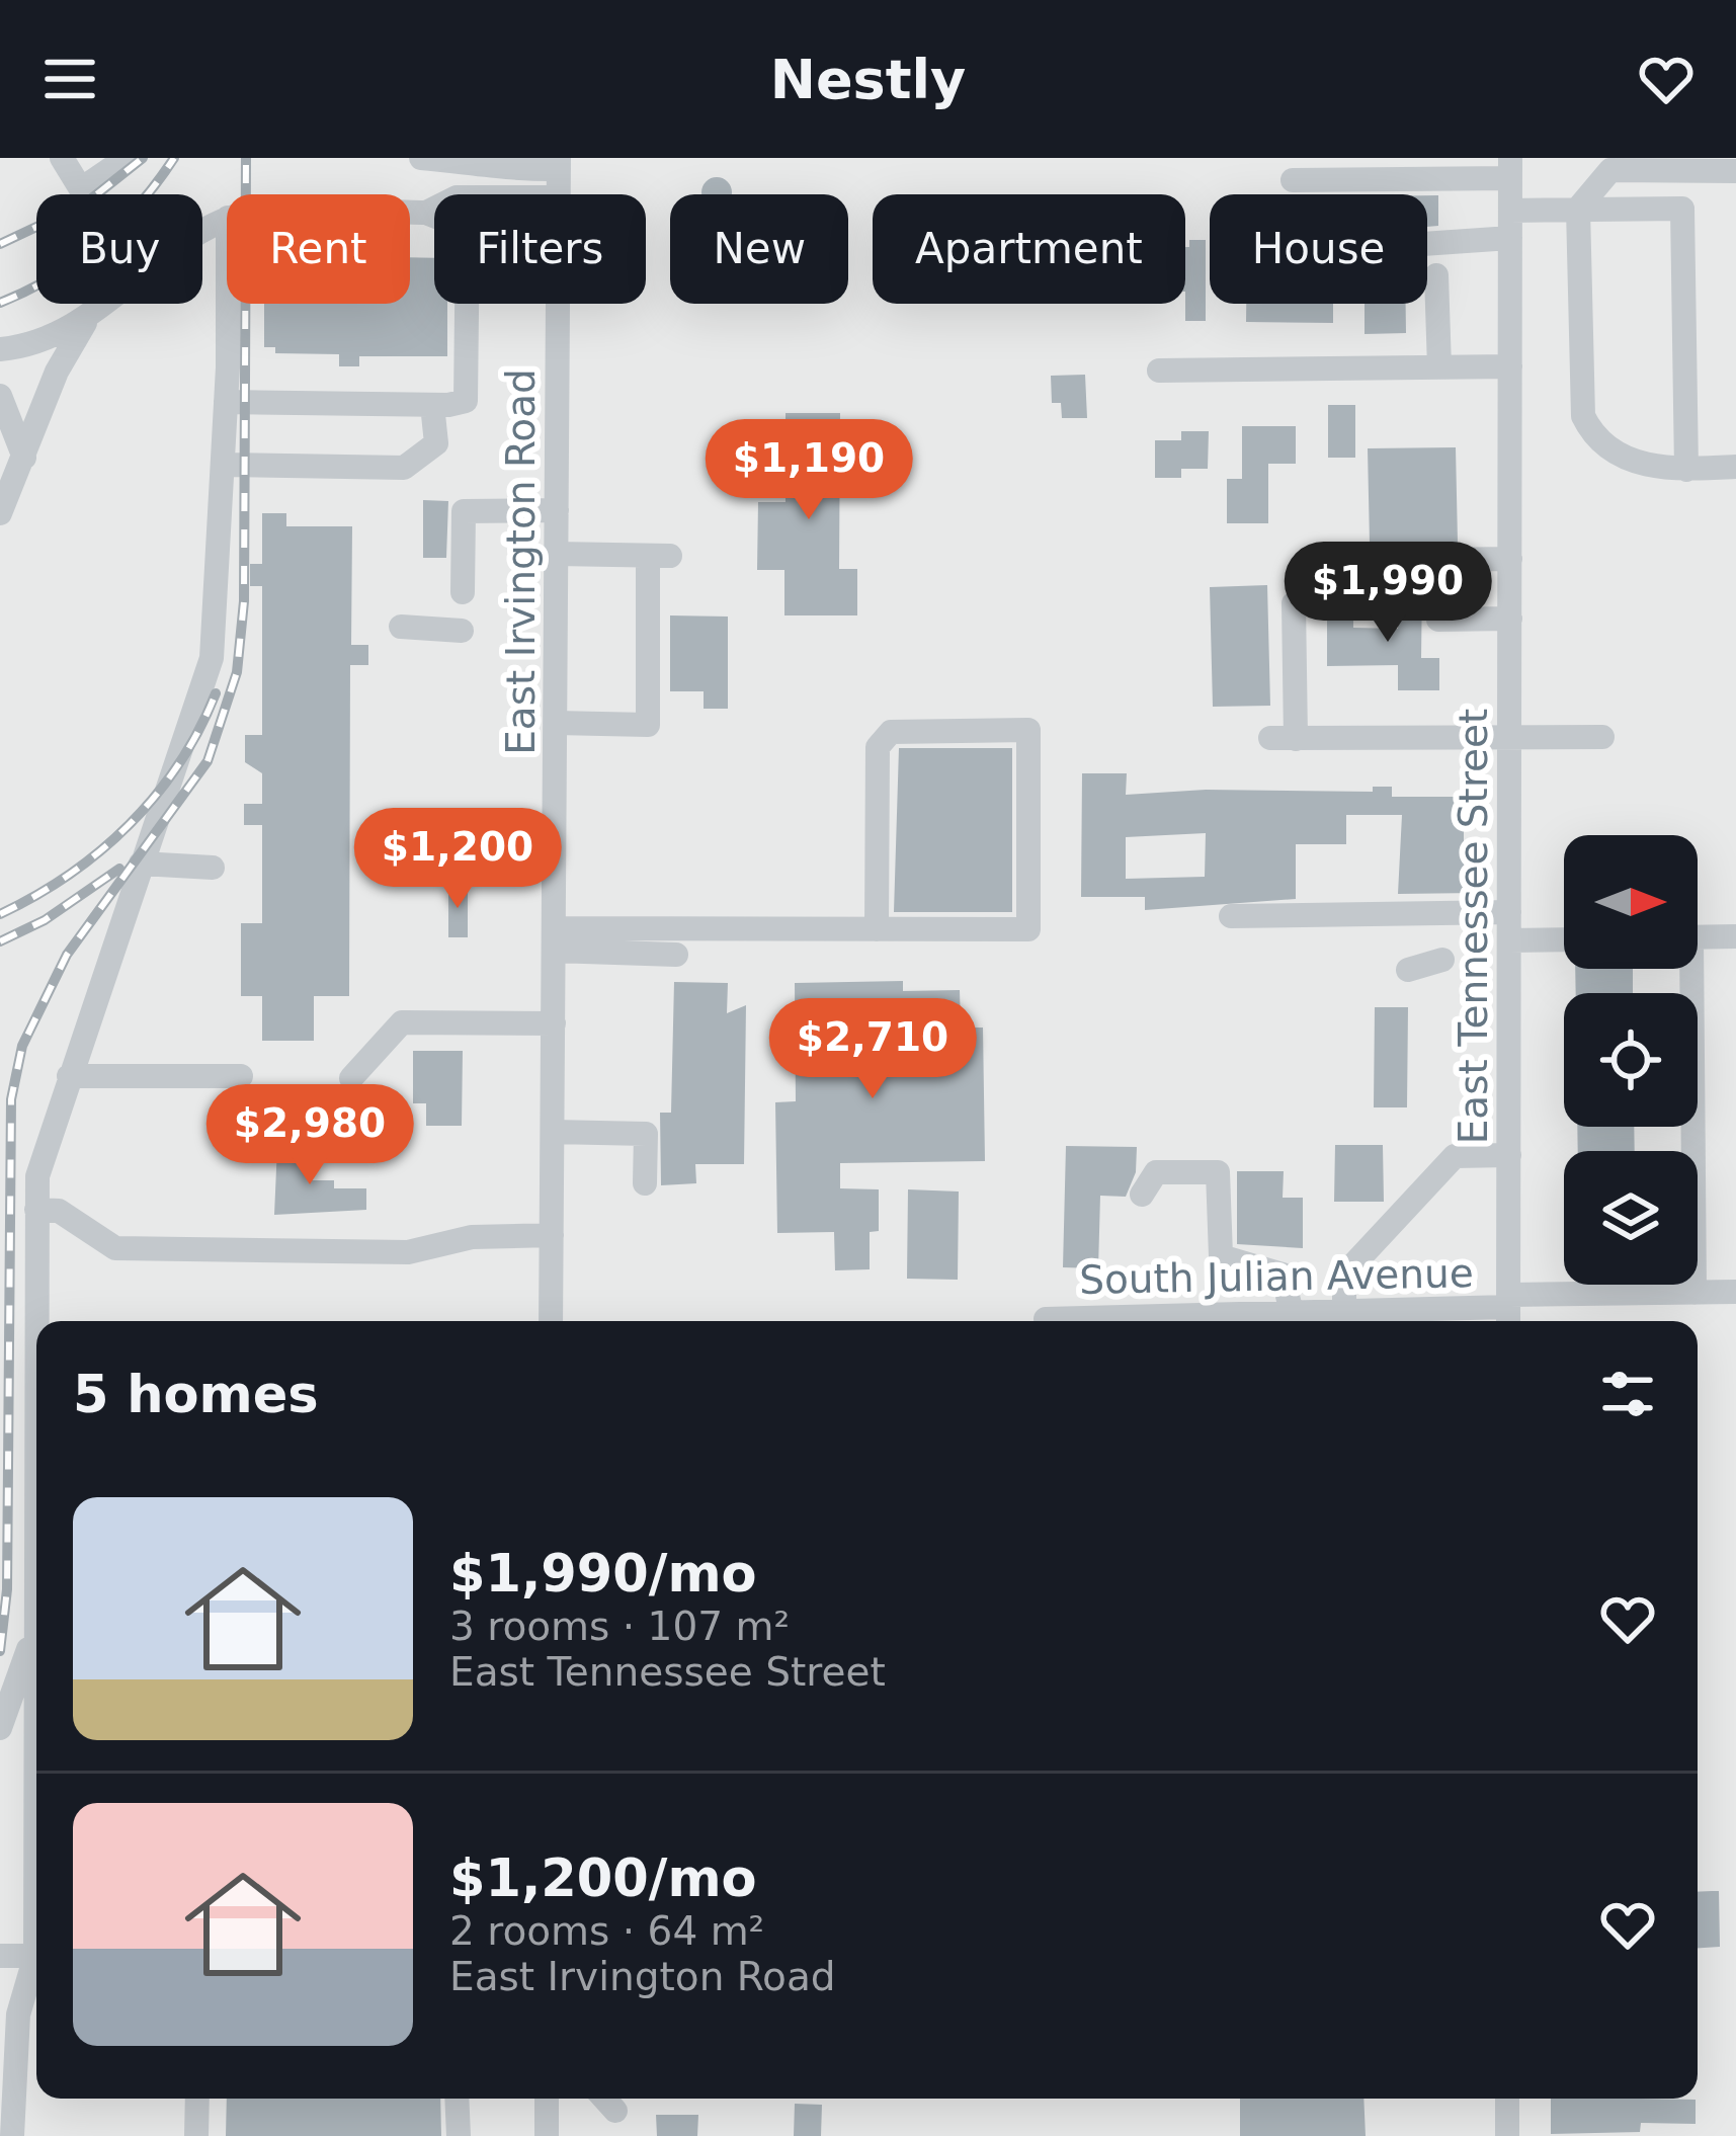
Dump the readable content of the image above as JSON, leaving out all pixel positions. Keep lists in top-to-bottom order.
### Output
{
  "streets": {
    "street": ["East Irvington Road", "East Tennessee Street", "South Julian Avenue"]
  },
  "crossings": [
    ["East Tennessee Street", "South Julian Avenue"]
  ],
  "north": "right",
  "page": {
    "header": "Nestly",
    "chip": [
      "Buy",
      "Rent",
      "Filters",
      "New",
      "Apartment",
      "House"
    ],
    "price": [
      "$1,190",
      "$1,990",
      "$1,200",
      "$2,710",
      "$2,980"
    ],
    "heading": "5 homes",
    "list": [
      {
        "name": "$1,990/mo",
        "note": "3 rooms · 107 m² · East Tennessee Street"
      },
      {
        "name": "$1,200/mo",
        "note": "2 rooms · 64 m² · East Irvington Road"
      }
    ]
  }
}
